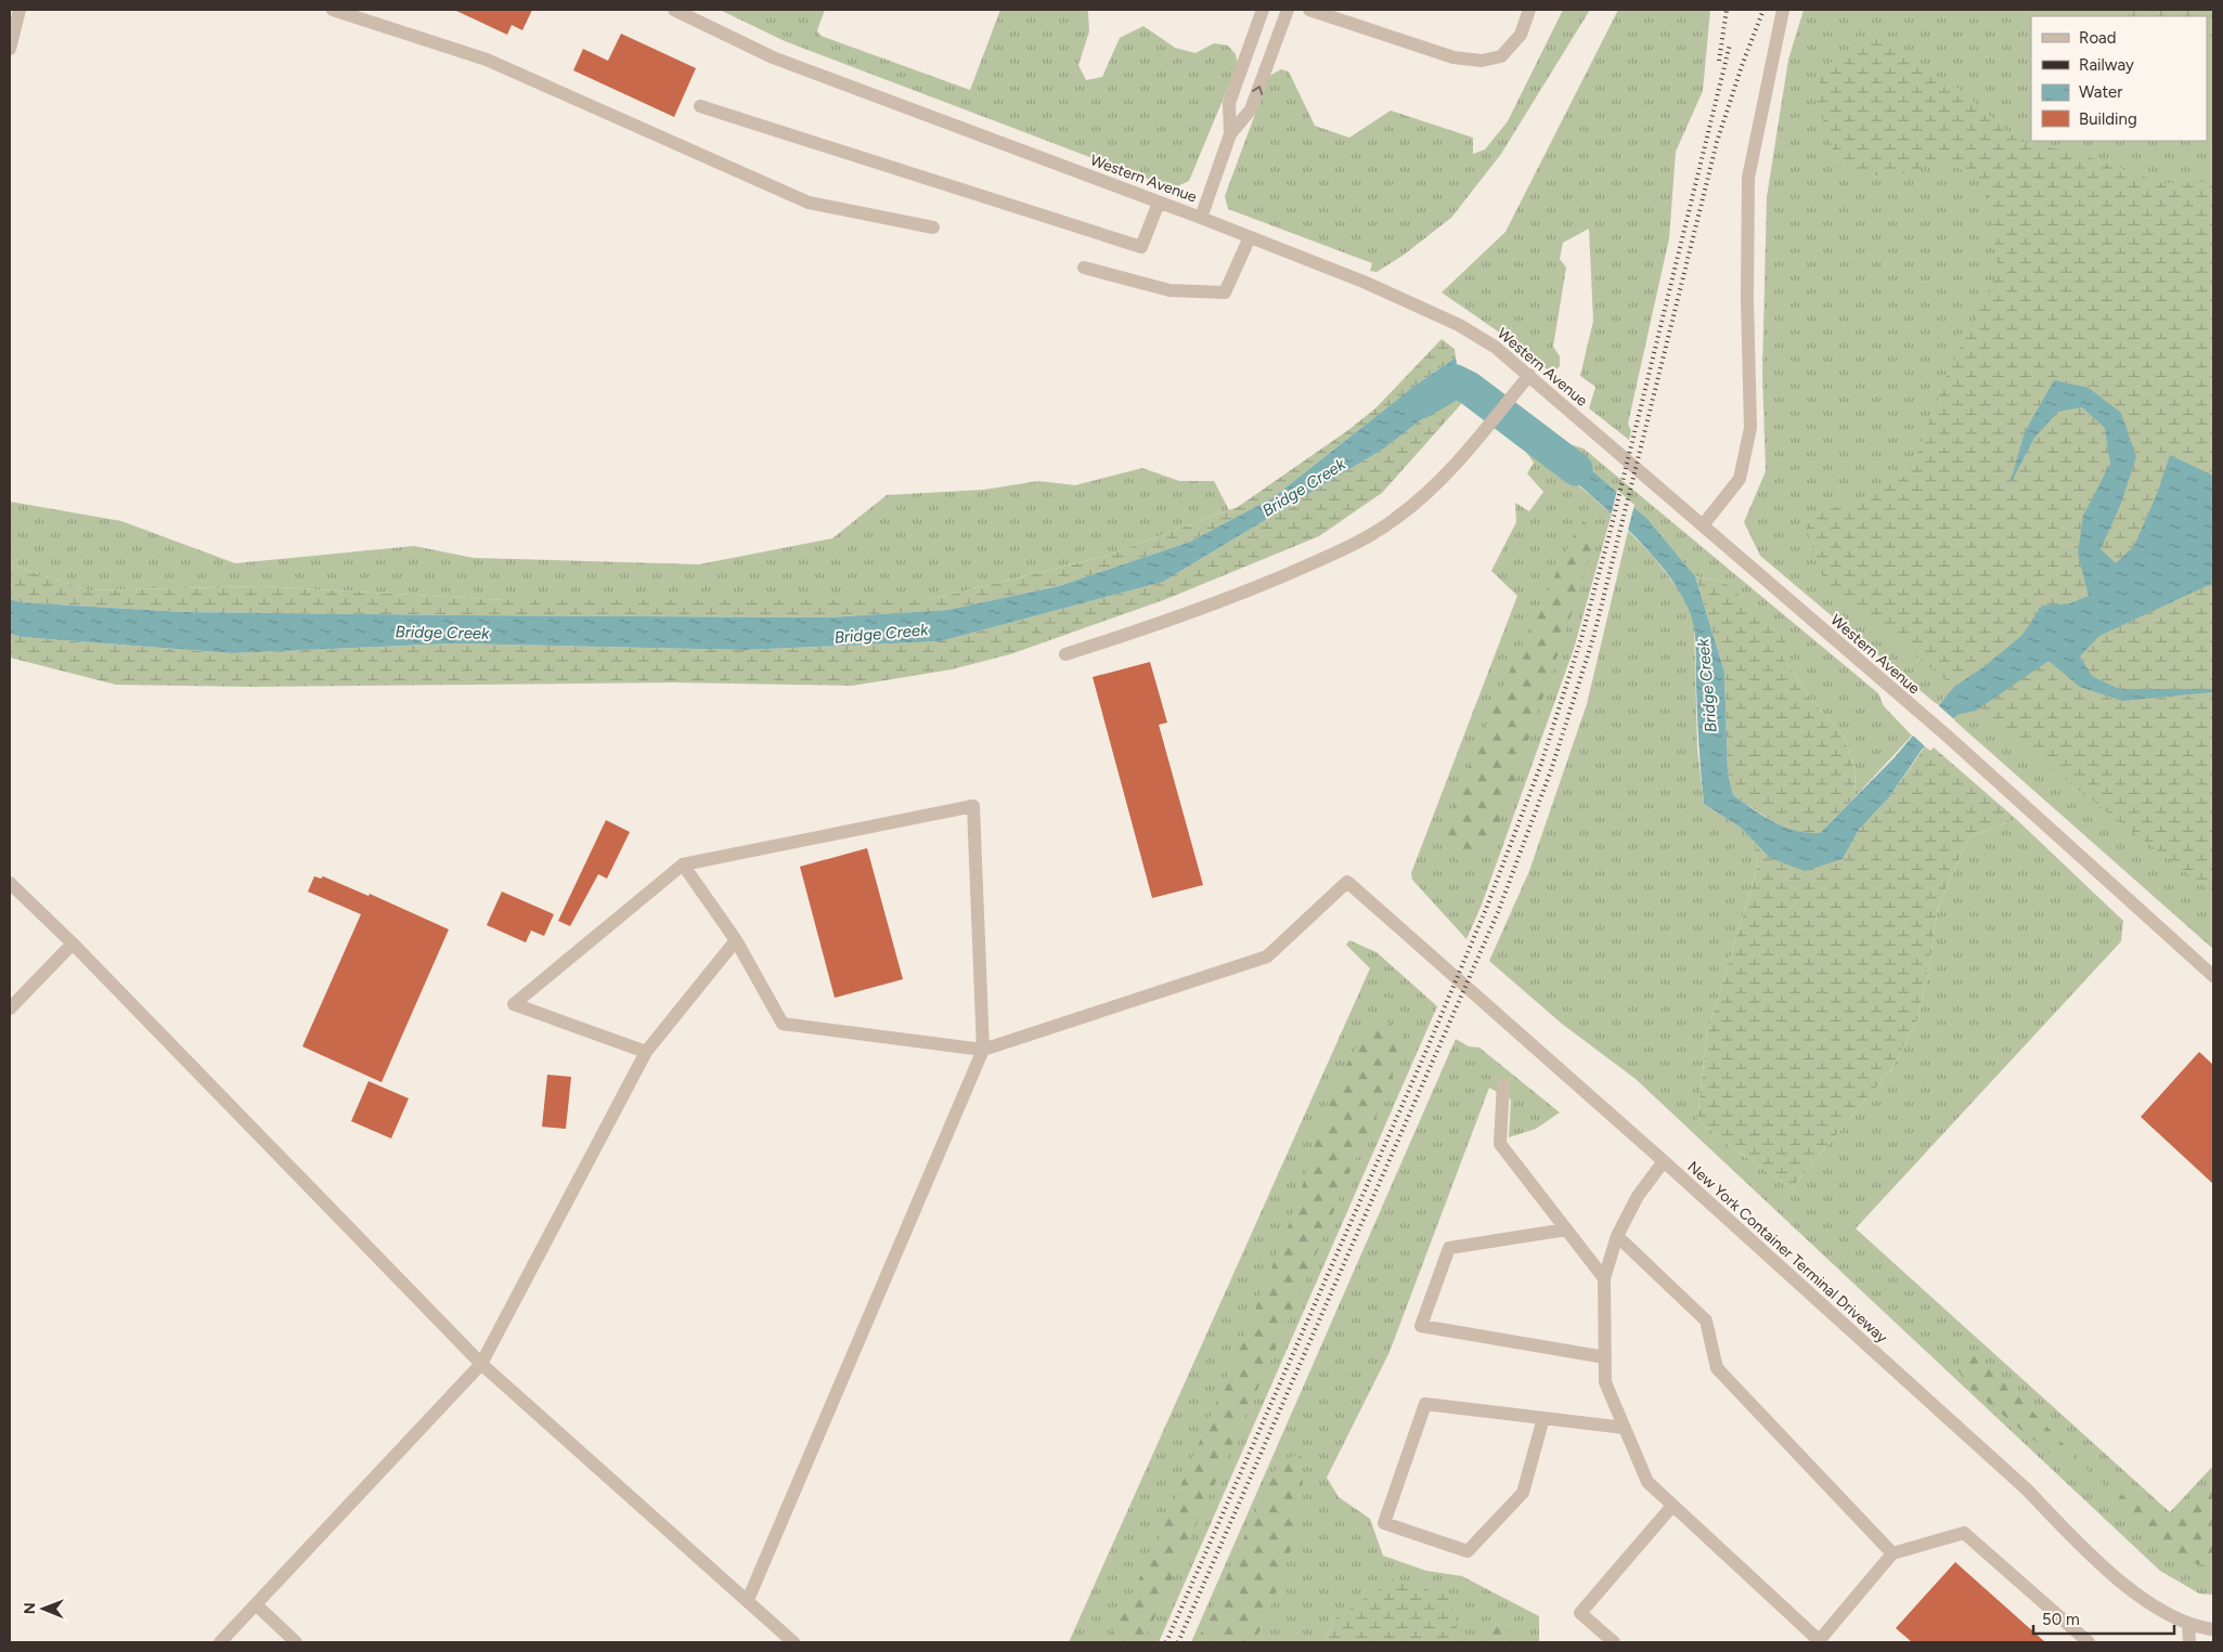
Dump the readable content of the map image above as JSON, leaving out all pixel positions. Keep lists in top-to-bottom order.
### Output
{
  "streets": {
    "street": ["Western Avenue", "New York Container Terminal Driveway"]
  },
  "water": ["Bridge Creek"],
  "legend": [
    "Road",
    "Railway",
    "Water",
    "Building"
  ],
  "scale_bar": "50 m",
  "north": "left"
}
